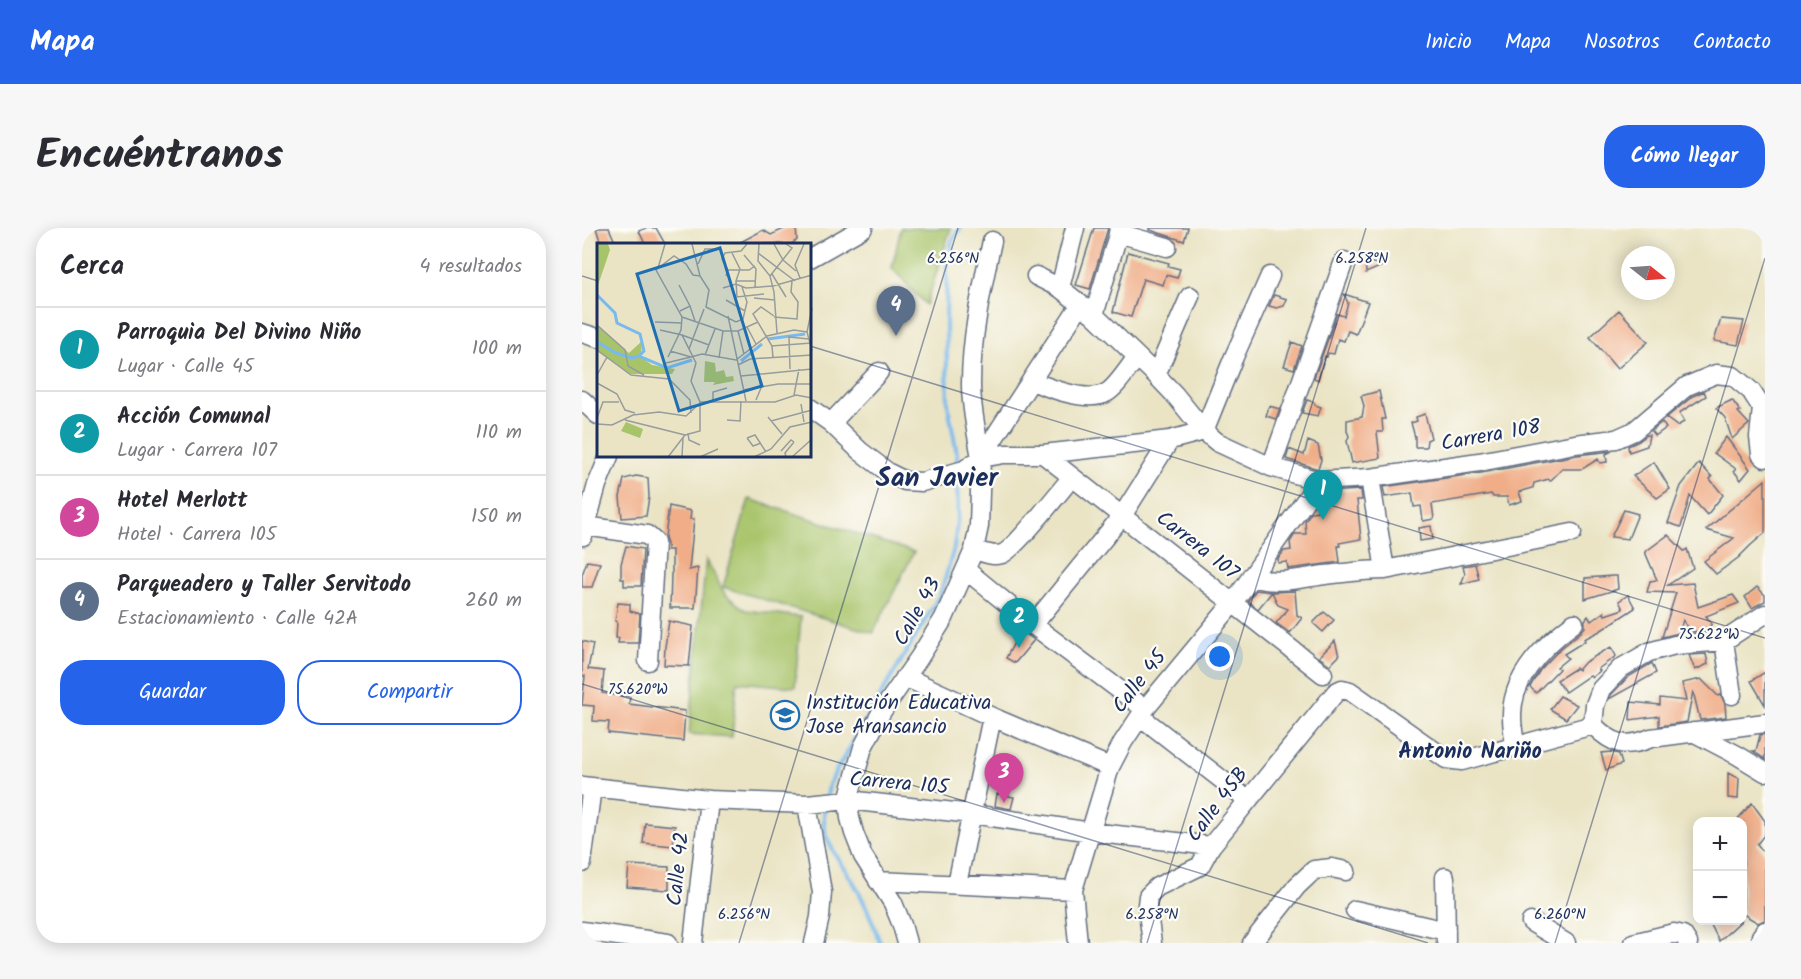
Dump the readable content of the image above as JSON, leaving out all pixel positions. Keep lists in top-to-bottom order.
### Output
{
  "streets": {
    "street": [
      "Carrera 108",
      "Carrera 107",
      "Calle 43",
      "Calle 45",
      "Carrera 105",
      "Calle 45B",
      "Calle 42"
    ]
  },
  "crossings": [
    ["Carrera 108", "Calle 45"],
    ["Carrera 107", "Calle 45"],
    ["Calle 43", "Carrera 105"],
    ["Calle 45", "Carrera 105"],
    ["Carrera 105", "Calle 45B"],
    ["Carrera 105", "Calle 42"]
  ],
  "districts": ["San Javier", "Antonio Nariño"],
  "places": {
    "school or university": ["Institución Educativa Jose Aransancio"]
  },
  "north": "right",
  "page": {
    "header": "Mapa",
    "nav": [
      "Inicio",
      "Mapa",
      "Nosotros",
      "Contacto"
    ],
    "title": "Encuéntranos",
    "buttons": [
      "Cómo llegar",
      ["Guardar", "Compartir"]
    ],
    "heading": ["Cerca", "4 resultados"],
    "pins": [
      "4",
      "1",
      "2",
      "3"
    ],
    "list": [
      {
        "mark": "1",
        "name": "Parroquia Del Divino Niño",
        "note": "Lugar · Calle 45",
        "value": "100 m"
      },
      {
        "mark": "2",
        "name": "Acción Comunal",
        "note": "Lugar · Carrera 107",
        "value": "110 m"
      },
      {
        "mark": "3",
        "name": "Hotel Merlott",
        "note": "Hotel · Carrera 105",
        "value": "150 m"
      },
      {
        "mark": "4",
        "name": "Parqueadero y Taller Servitodo",
        "note": "Estacionamiento · Calle 42A",
        "value": "260 m"
      }
    ],
    "map_buttons": ["+", "−"]
  },
  "coordinates": [
    "6.256°N",
    "6.258°N",
    "75.622°W",
    "75.620°W",
    "6.260°N"
  ]
}
